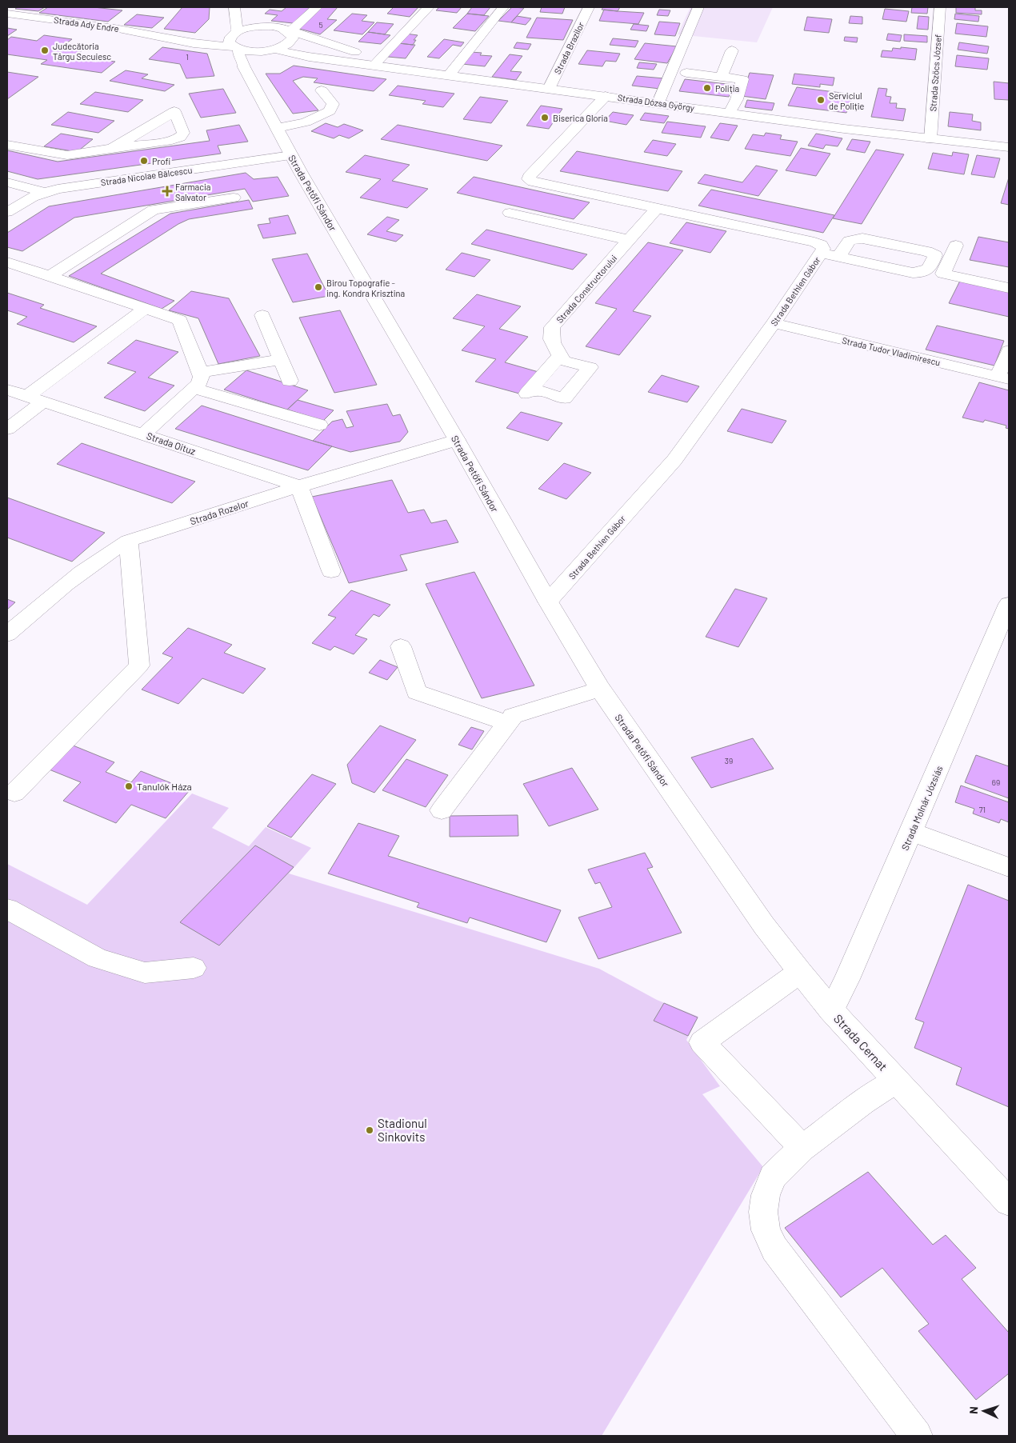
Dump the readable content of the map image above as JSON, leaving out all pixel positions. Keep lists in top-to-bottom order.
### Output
{
  "streets": {
    "street": [
      "Strada Ady Endre",
      "Strada Brazilor",
      "Strada Szőcs József",
      "Strada Dózsa György",
      "Strada Nicolae Bălcescu",
      "Strada Petőfi Sándor",
      "Strada Constructorului",
      "Strada Bethlen Gábor",
      "Strada Tudor Vladimirescu",
      "Strada Oituz",
      "Strada Rozelor",
      "Strada Molnár Józsiás",
      "Strada Cernat"
    ]
  },
  "crossings": [
    ["Strada Ady Endre", "Strada Dózsa György"],
    ["Strada Ady Endre", "Strada Petőfi Sándor"],
    ["Strada Brazilor", "Strada Dózsa György"],
    ["Strada Szőcs József", "Strada Dózsa György"],
    ["Strada Dózsa György", "Strada Bethlen Gábor"],
    ["Strada Nicolae Bălcescu", "Strada Petőfi Sándor"],
    ["Strada Petőfi Sándor", "Strada Bethlen Gábor"],
    ["Strada Petőfi Sándor", "Strada Rozelor"],
    ["Strada Petőfi Sándor", "Strada Cernat"],
    ["Strada Constructorului", "Strada Bethlen Gábor"],
    ["Strada Bethlen Gábor", "Strada Tudor Vladimirescu"],
    ["Strada Oituz", "Strada Rozelor"],
    ["Strada Molnár Józsiás", "Strada Cernat"]
  ],
  "places": {
    "other": [
      "Judecătoria Târgu Secuiesc",
      "Poliția",
      "Serviciul de Poliție",
      "Biserica Gloria",
      "Profi",
      "Birou Topografie - ing. Kondra Krisztina",
      "Tanulók Háza",
      "Stadionul Sinkovits"
    ],
    "health": ["Farmacia Salvator"]
  },
  "house_numbers": [
    "5",
    "1",
    "39",
    "69",
    "71"
  ],
  "north": "left"
}
